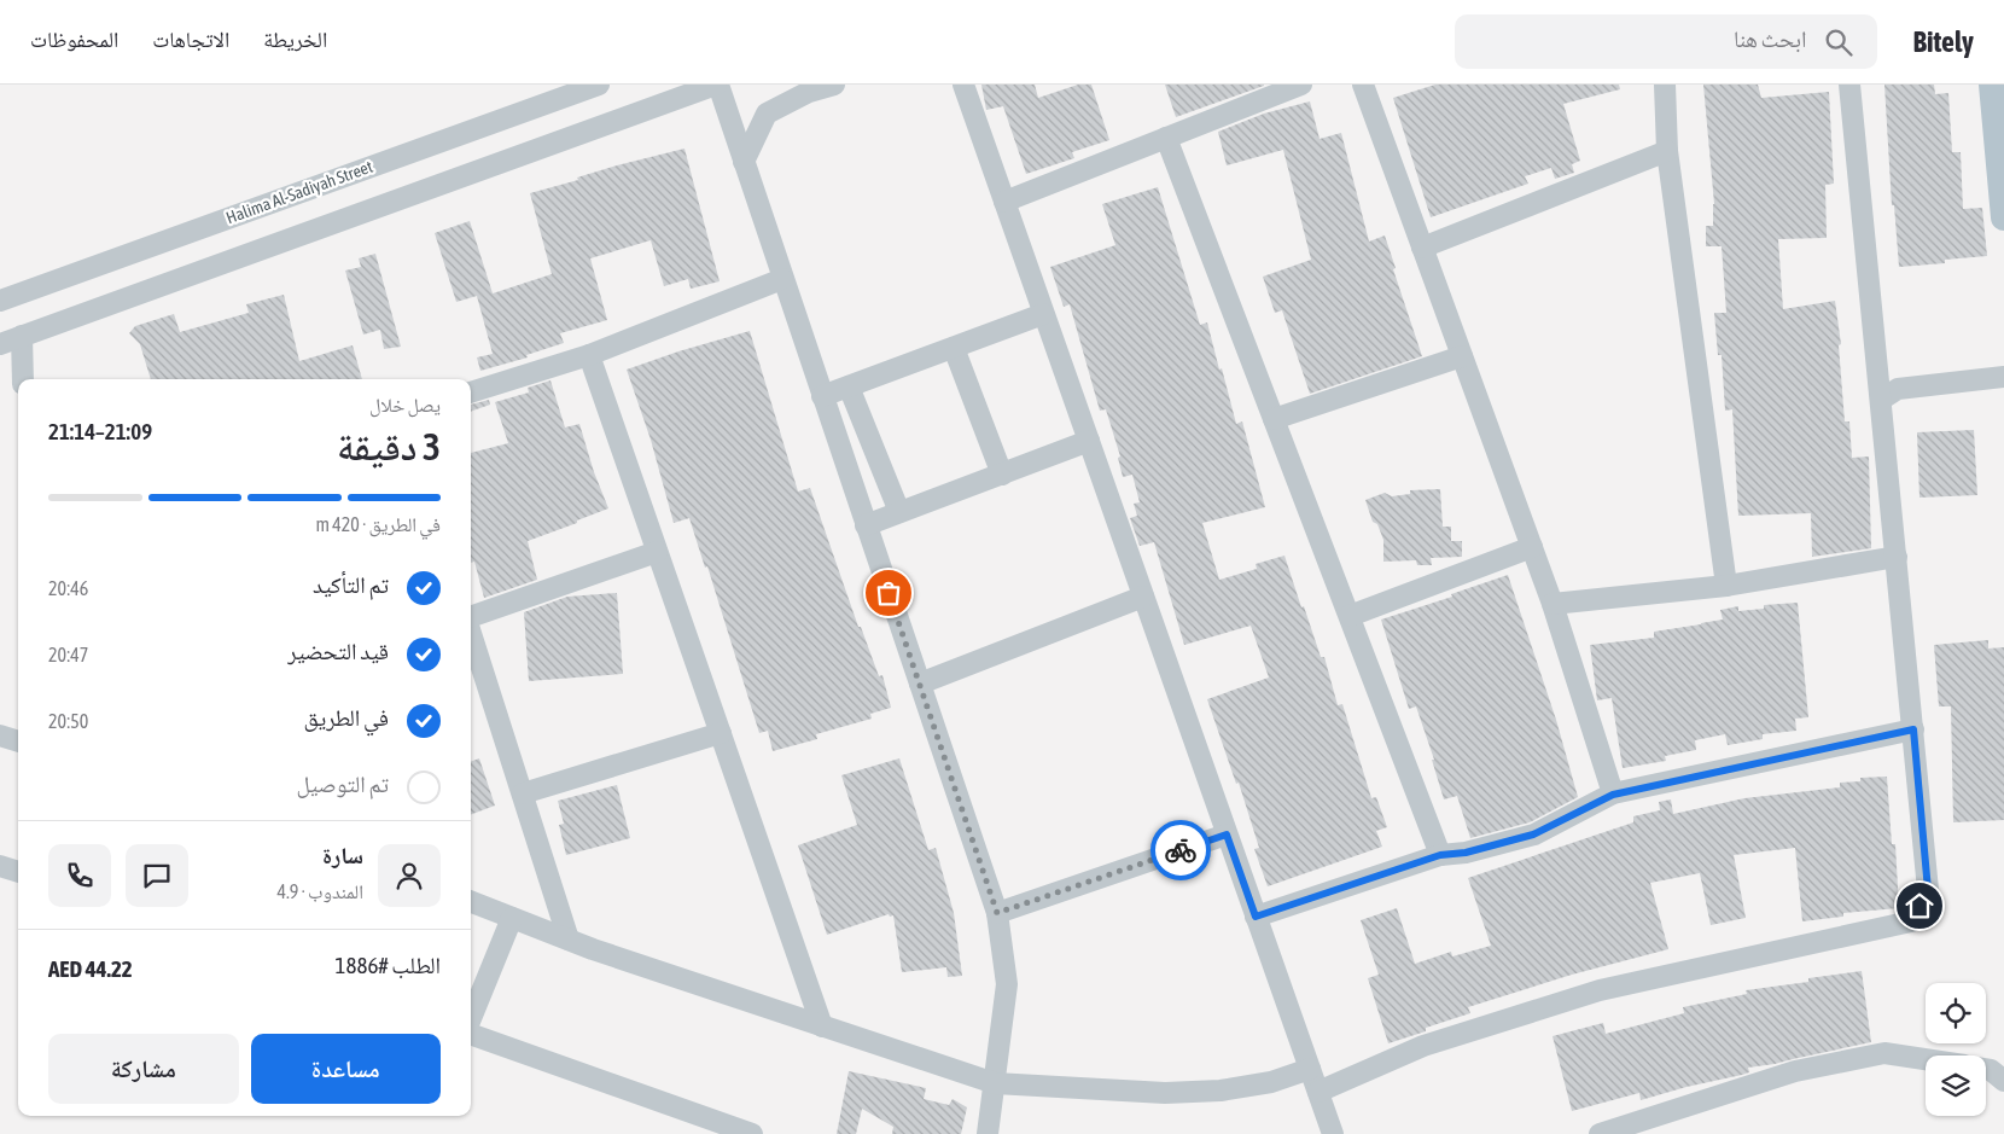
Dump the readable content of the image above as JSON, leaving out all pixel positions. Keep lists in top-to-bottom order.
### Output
{
  "streets": {
    "street": ["Halima Al-Sadiyah Street"]
  },
  "page": {
    "header": "Bitely",
    "search": "ابحث هنا",
    "nav": ["الخريطة", "الاتجاهات", "المحفوظات"],
    "heading": ["3 دقيقة", "يصل خلال", "21:09–21:14"],
    "panel": [
      "سارة",
      "المندوب · 4.9",
      "الطلب #1886",
      "AED 44.22"
    ],
    "bar": "في الطريق · 420 m",
    "list": [
      ["تم التأكيد", "20:46"],
      ["قيد التحضير", "20:47"],
      ["في الطريق", "20:50"],
      "تم التوصيل"
    ],
    "buttons": ["مساعدة", "مشاركة"]
  }
}
